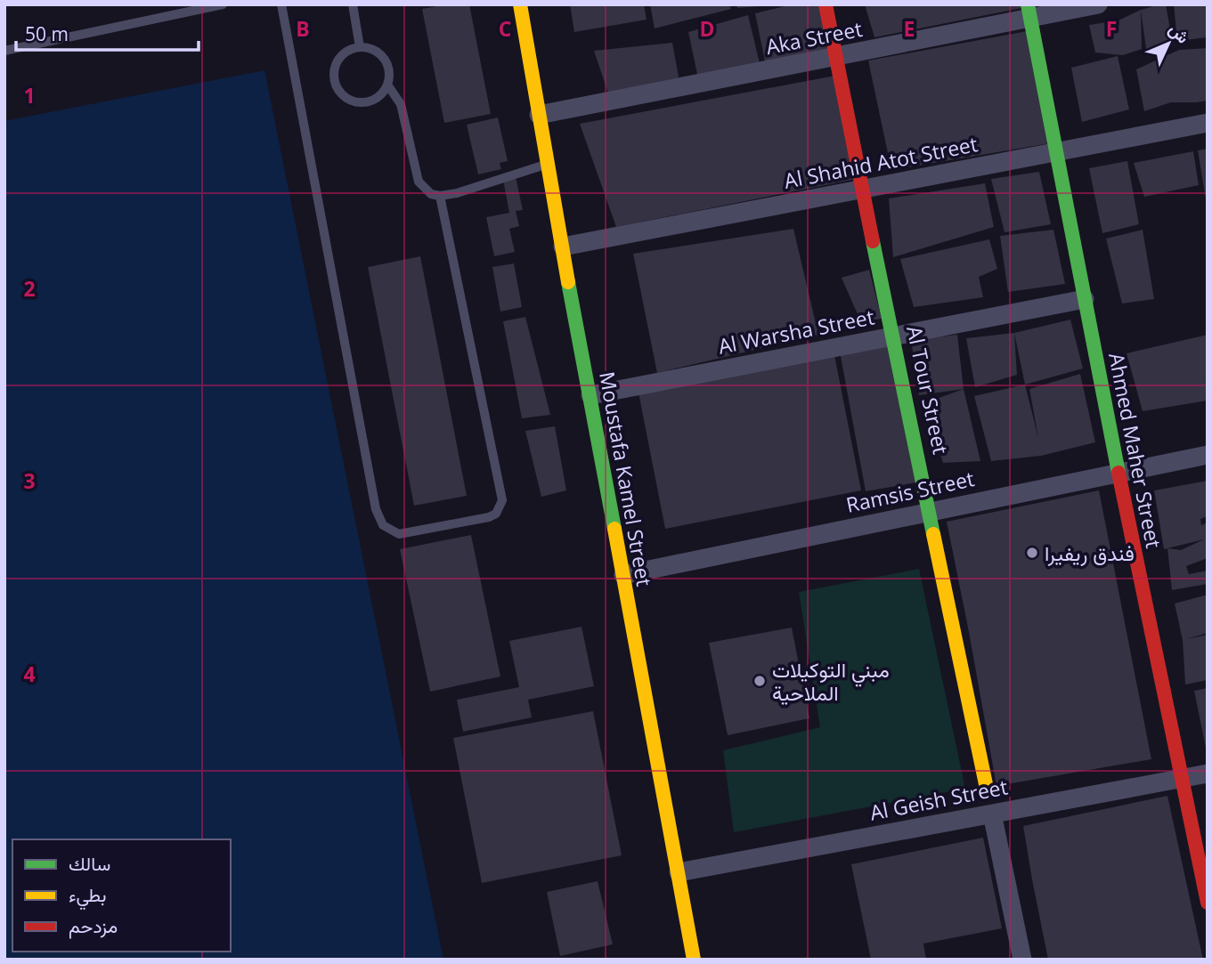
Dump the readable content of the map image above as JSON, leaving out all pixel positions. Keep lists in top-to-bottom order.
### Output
{
  "streets": {
    "street": [
      "Aka Street",
      "Al Shahid Atot Street",
      "Al Warsha Street",
      "Al Tour Street",
      "Ahmed Maher Street",
      "Moustafa Kamel Street",
      "Ramsis Street",
      "Al Geish Street"
    ]
  },
  "crossings": [
    ["Aka Street", "Al Tour Street"],
    ["Aka Street", "Ahmed Maher Street"],
    ["Aka Street", "Moustafa Kamel Street"],
    ["Al Shahid Atot Street", "Al Tour Street"],
    ["Al Shahid Atot Street", "Ahmed Maher Street"],
    ["Al Shahid Atot Street", "Moustafa Kamel Street"],
    ["Al Warsha Street", "Al Tour Street"],
    ["Al Warsha Street", "Ahmed Maher Street"],
    ["Al Warsha Street", "Moustafa Kamel Street"],
    ["Al Tour Street", "Ramsis Street"],
    ["Ahmed Maher Street", "Ramsis Street"],
    ["Ahmed Maher Street", "Al Geish Street"],
    ["Moustafa Kamel Street", "Ramsis Street"],
    ["Moustafa Kamel Street", "Al Geish Street"]
  ],
  "places": ["فندق ريفيرا", "مبني التوكيلات الملاحية"],
  "legend": ["سالك", "بطيء", "مزدحم"],
  "scale_bar": "50 m",
  "north": "top right",
  "grid": {
    "columns": [
      "B",
      "C",
      "D",
      "E",
      "F"
    ],
    "rows": [
      "1",
      "2",
      "3",
      "4"
    ]
  }
}
